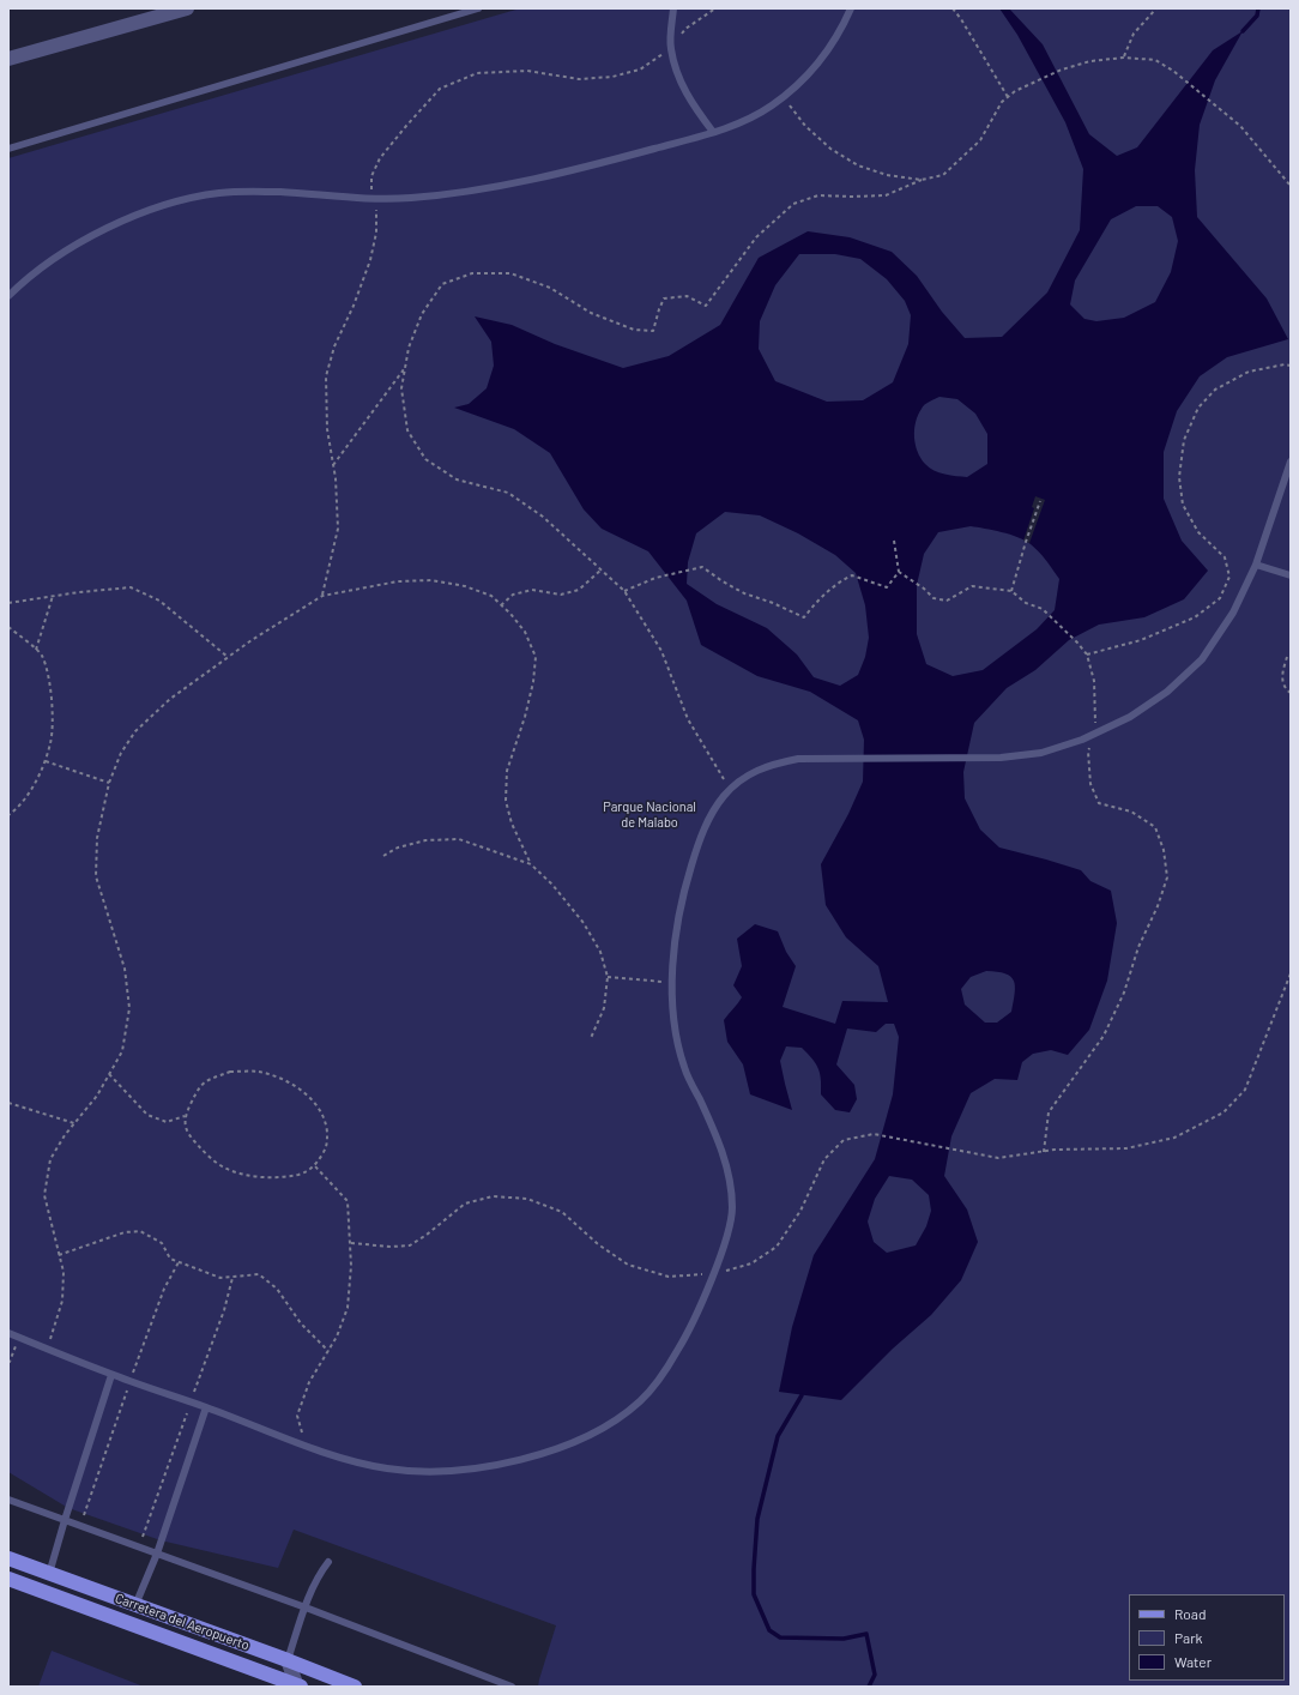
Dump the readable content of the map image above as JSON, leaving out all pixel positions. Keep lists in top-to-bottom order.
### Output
{
  "streets": {
    "main road": ["Carretera del Aeropuerto"]
  },
  "parks": ["Parque Nacional de Malabo"],
  "legend": ["Road", "Park", "Water"]
}
